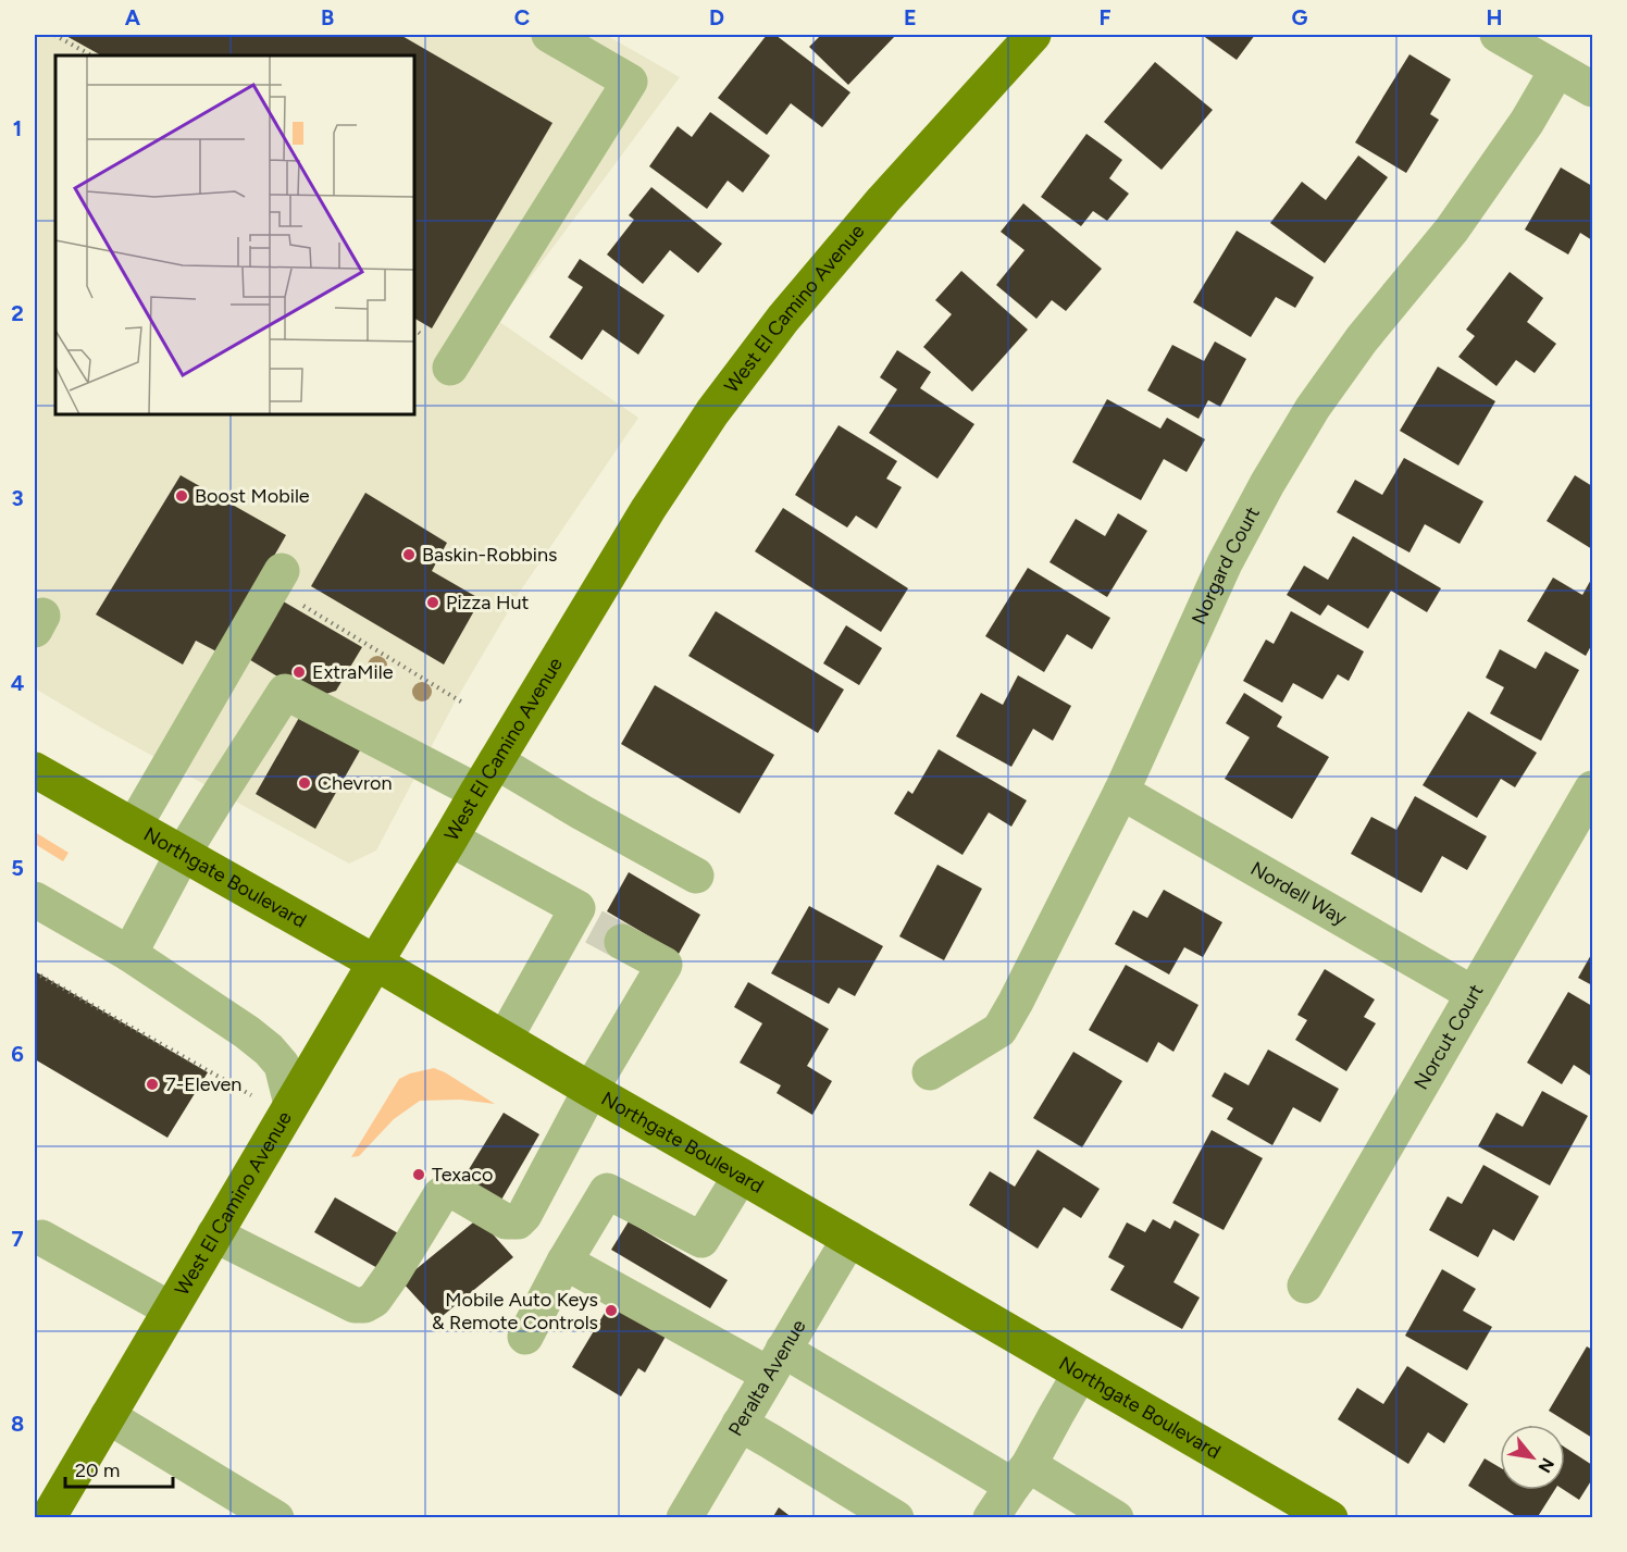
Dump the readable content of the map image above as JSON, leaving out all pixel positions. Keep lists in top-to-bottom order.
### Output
{
  "streets": {
    "main road": ["West El Camino Avenue", "Northgate Boulevard"],
    "street": [
      "Norgard Court",
      "Nordell Way",
      "Norcut Court",
      "Peralta Avenue"
    ]
  },
  "crossings": [
    ["West El Camino Avenue", "Northgate Boulevard"],
    ["Norgard Court", "Nordell Way"],
    ["Northgate Boulevard", "Peralta Avenue"],
    ["Nordell Way", "Norcut Court"]
  ],
  "places": [
    "Boost Mobile",
    "Baskin-Robbins",
    "Pizza Hut",
    "ExtraMile",
    "Chevron",
    "7-Eleven",
    "Texaco",
    "Mobile Auto Keys & Remote Controls"
  ],
  "scale_bar": "20 m",
  "north": "bottom right",
  "grid": {
    "columns": [
      "A",
      "B",
      "C",
      "D",
      "E",
      "F",
      "G",
      "H"
    ],
    "rows": [
      "1",
      "2",
      "3",
      "4",
      "5",
      "6",
      "7",
      "8"
    ]
  }
}
